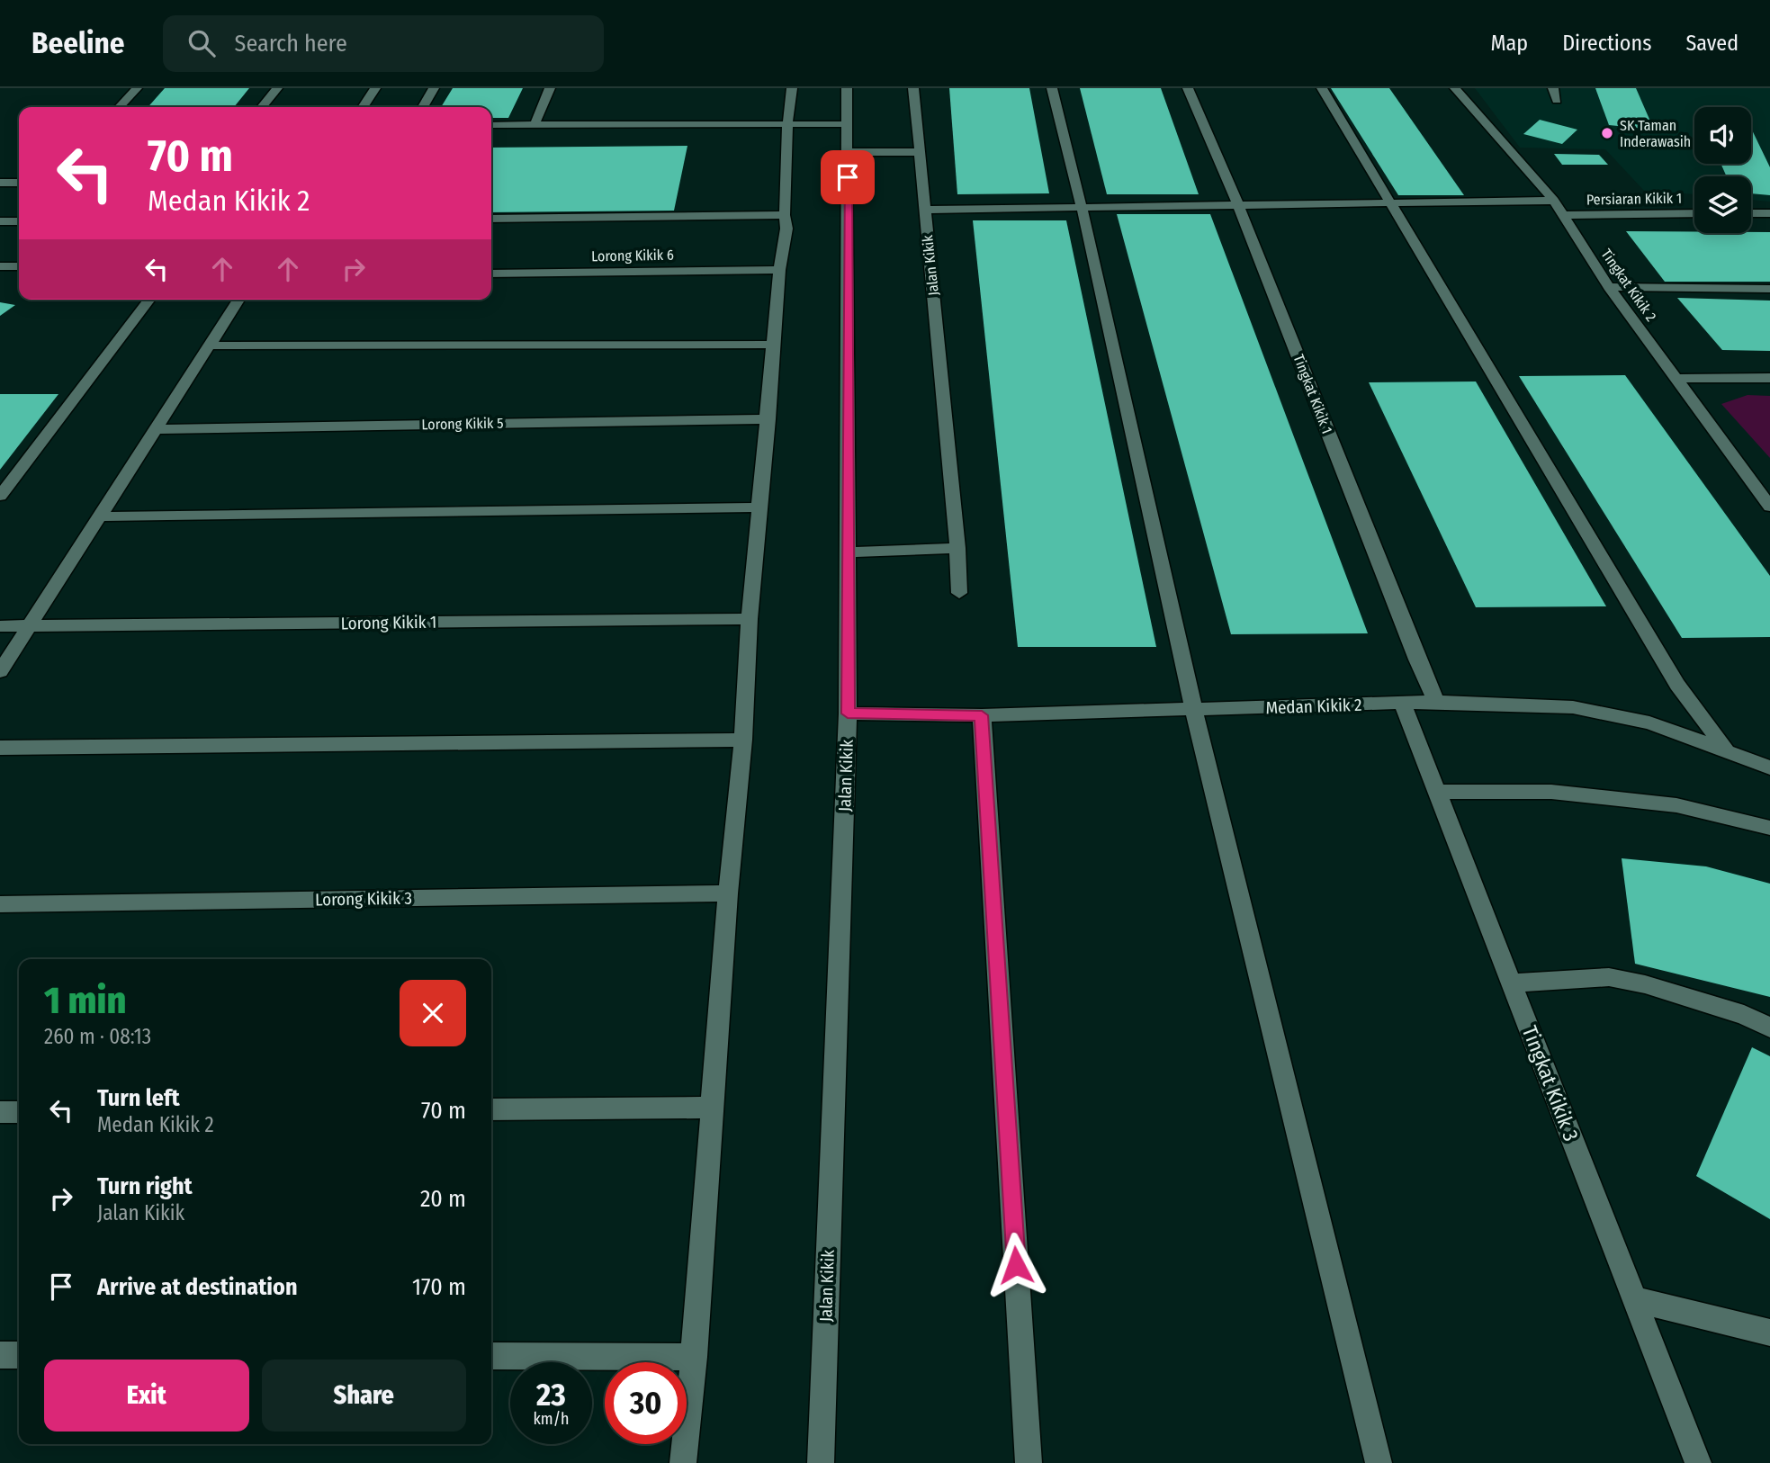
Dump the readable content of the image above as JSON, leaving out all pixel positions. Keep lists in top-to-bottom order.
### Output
{
  "streets": {
    "street": [
      "Persiaran Kikik 1",
      "Lorong Kikik 6",
      "Jalan Kikik",
      "Tingkat Kikik 2",
      "Tingkat Kikik 1",
      "Lorong Kikik 5",
      "Lorong Kikik 1",
      "Medan Kikik 2",
      "Lorong Kikik 3",
      "Tingkat Kikik 3"
    ]
  },
  "crossings": [
    ["Persiaran Kikik 1", "Tingkat Kikik 2"],
    ["Jalan Kikik", "Medan Kikik 2"],
    ["Tingkat Kikik 1", "Medan Kikik 2"],
    ["Medan Kikik 2", "Tingkat Kikik 3"]
  ],
  "places": ["SK Taman Inderawasih"],
  "page": {
    "header": "Beeline",
    "search": "Search here",
    "nav": ["Map", "Directions", "Saved"],
    "turn": ["70 m", "Medan Kikik 2"],
    "heading": ["1 min", "260 m · 08:13"],
    "list": [
      {
        "name": "Turn left",
        "note": "Medan Kikik 2",
        "value": "70 m"
      },
      {
        "name": "Turn right",
        "note": "Jalan Kikik",
        "value": "20 m"
      },
      {
        "name": "Arrive at destination",
        "value": "170 m"
      }
    ],
    "buttons": ["Exit", "Share"],
    "speed": "23 km/h",
    "limit": "30"
  }
}
